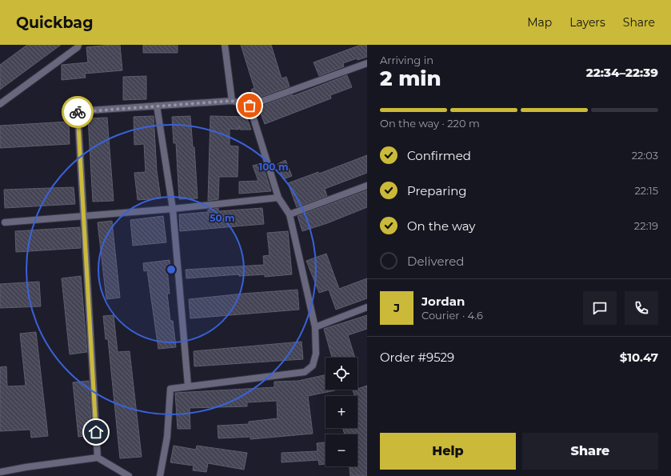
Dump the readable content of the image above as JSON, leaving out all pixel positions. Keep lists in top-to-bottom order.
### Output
{
  "page": {
    "header": "Quickbag",
    "nav": ["Map", "Layers", "Share"],
    "heading": ["2 min", "Arriving in", "22:34–22:39"],
    "panel": [
      "Jordan",
      "Courier · 4.6",
      "Order #9529",
      "$10.47"
    ],
    "bar": "On the way · 220 m",
    "list": [
      ["Confirmed", "22:03"],
      ["Preparing", "22:15"],
      ["On the way", "22:19"],
      "Delivered"
    ],
    "round": "J",
    "map_buttons": ["+", "−"],
    "buttons": ["Help", "Share"]
  },
  "rings": ["100 m", "50 m"]
}
